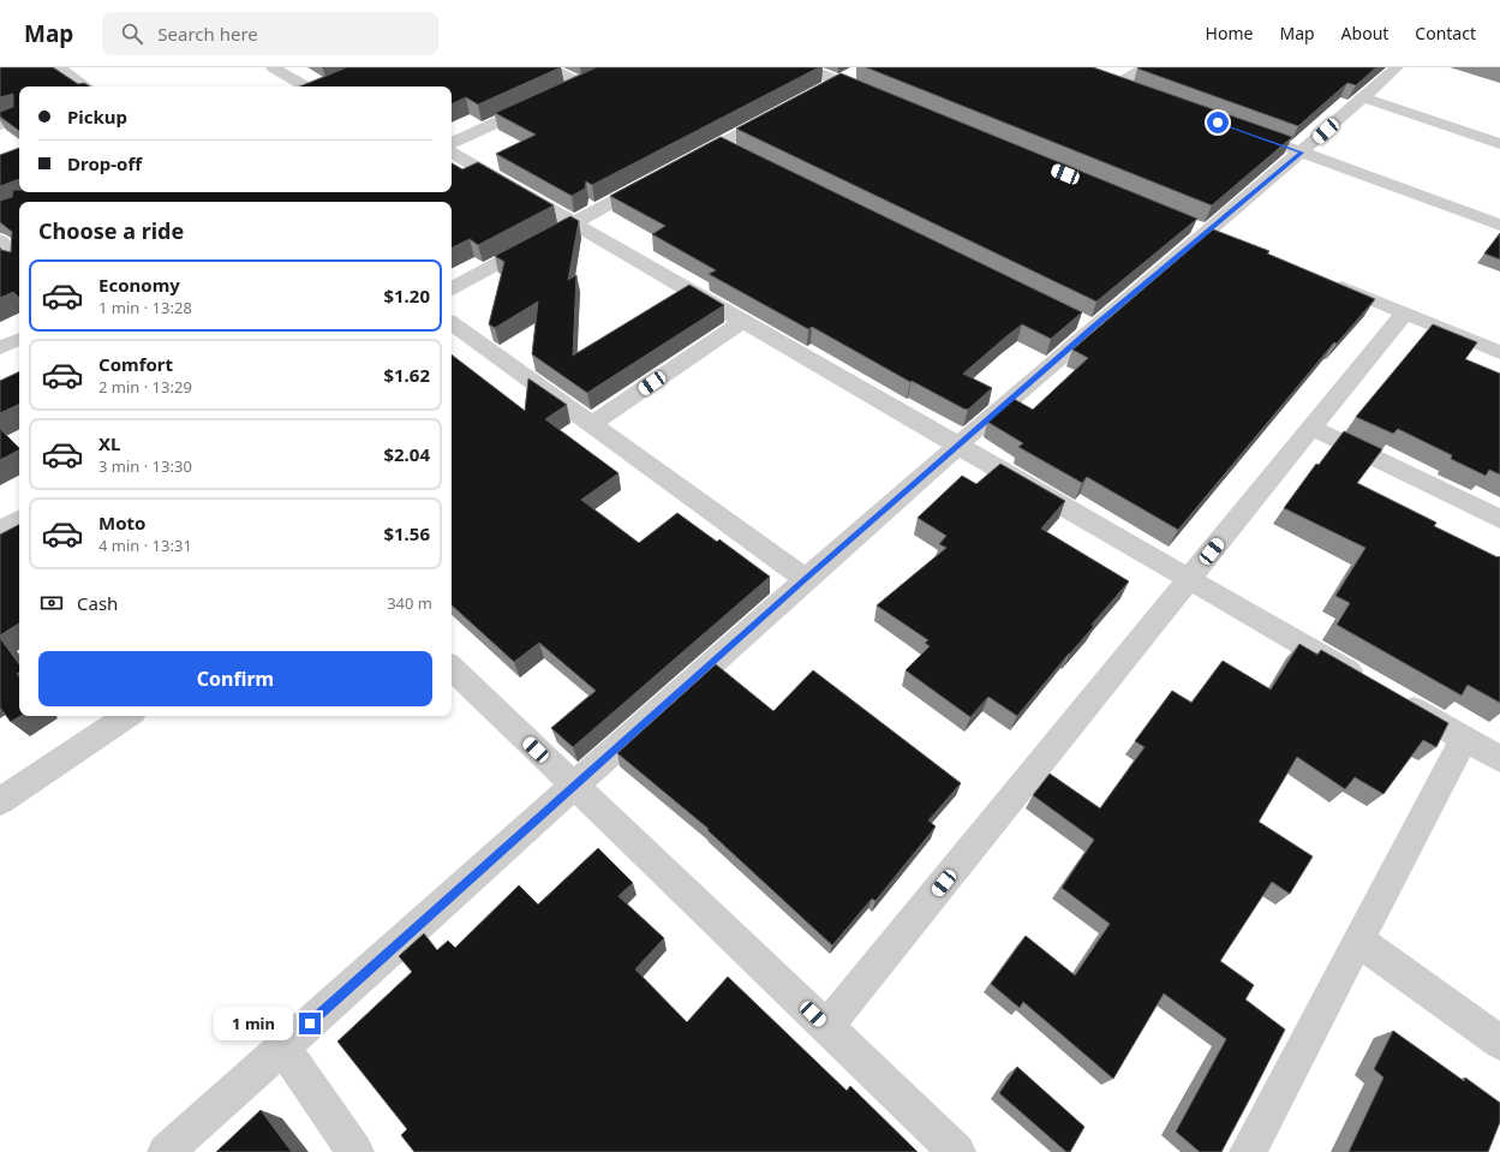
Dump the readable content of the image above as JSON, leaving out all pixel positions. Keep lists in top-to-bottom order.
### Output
{
  "page": {
    "header": "Map",
    "search": "Search here",
    "nav": [
      "Home",
      "Map",
      "About",
      "Contact"
    ],
    "banner": ["Pickup", "Drop-off"],
    "heading": "Choose a ride",
    "list": [
      {
        "name": "Economy",
        "note": "1 min · 13:28",
        "value": "$1.20"
      },
      {
        "name": "Comfort",
        "note": "2 min · 13:29",
        "value": "$1.62"
      },
      {
        "name": "XL",
        "note": "3 min · 13:30",
        "value": "$2.04"
      },
      {
        "name": "Moto",
        "note": "4 min · 13:31",
        "value": "$1.56"
      }
    ],
    "pay": ["Cash", "340 m"],
    "buttons": "Confirm",
    "bubble": "1 min"
  }
}
